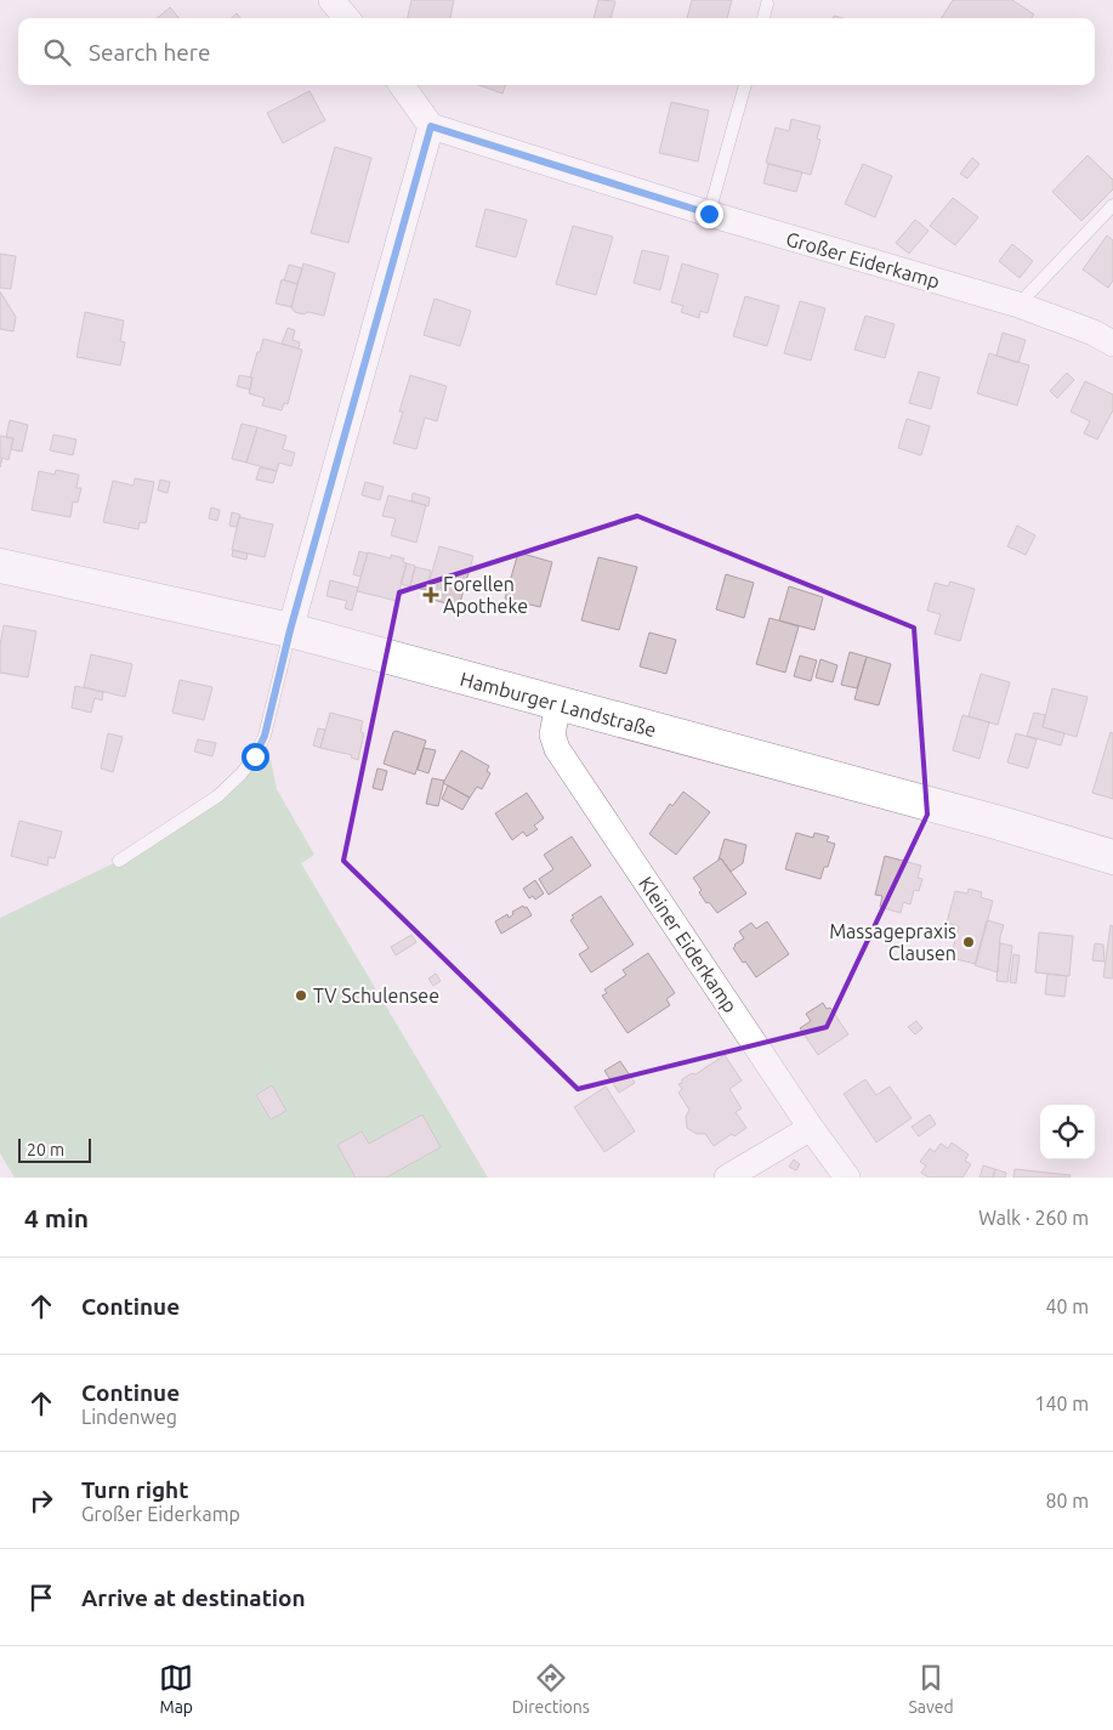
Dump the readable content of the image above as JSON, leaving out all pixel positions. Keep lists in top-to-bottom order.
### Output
{
  "streets": {
    "main road": ["Hamburger Landstraße"],
    "street": ["Großer Eiderkamp", "Kleiner Eiderkamp"]
  },
  "crossings": [
    ["Hamburger Landstraße", "Kleiner Eiderkamp"]
  ],
  "places": {
    "health": ["Forellen Apotheke"],
    "other": ["Massagepraxis Clausen", "TV Schulensee"]
  },
  "scale_bar": "20 m",
  "page": {
    "search": "Search here",
    "scale": "20 m",
    "heading": ["4 min", "Walk · 260 m"],
    "list": [
      ["Continue", "40 m"],
      ["Continue", "Lindenweg", "140 m"],
      ["Turn right", "Großer Eiderkamp", "80 m"],
      "Arrive at destination"
    ],
    "nav": ["Map", "Directions", "Saved"]
  }
}
